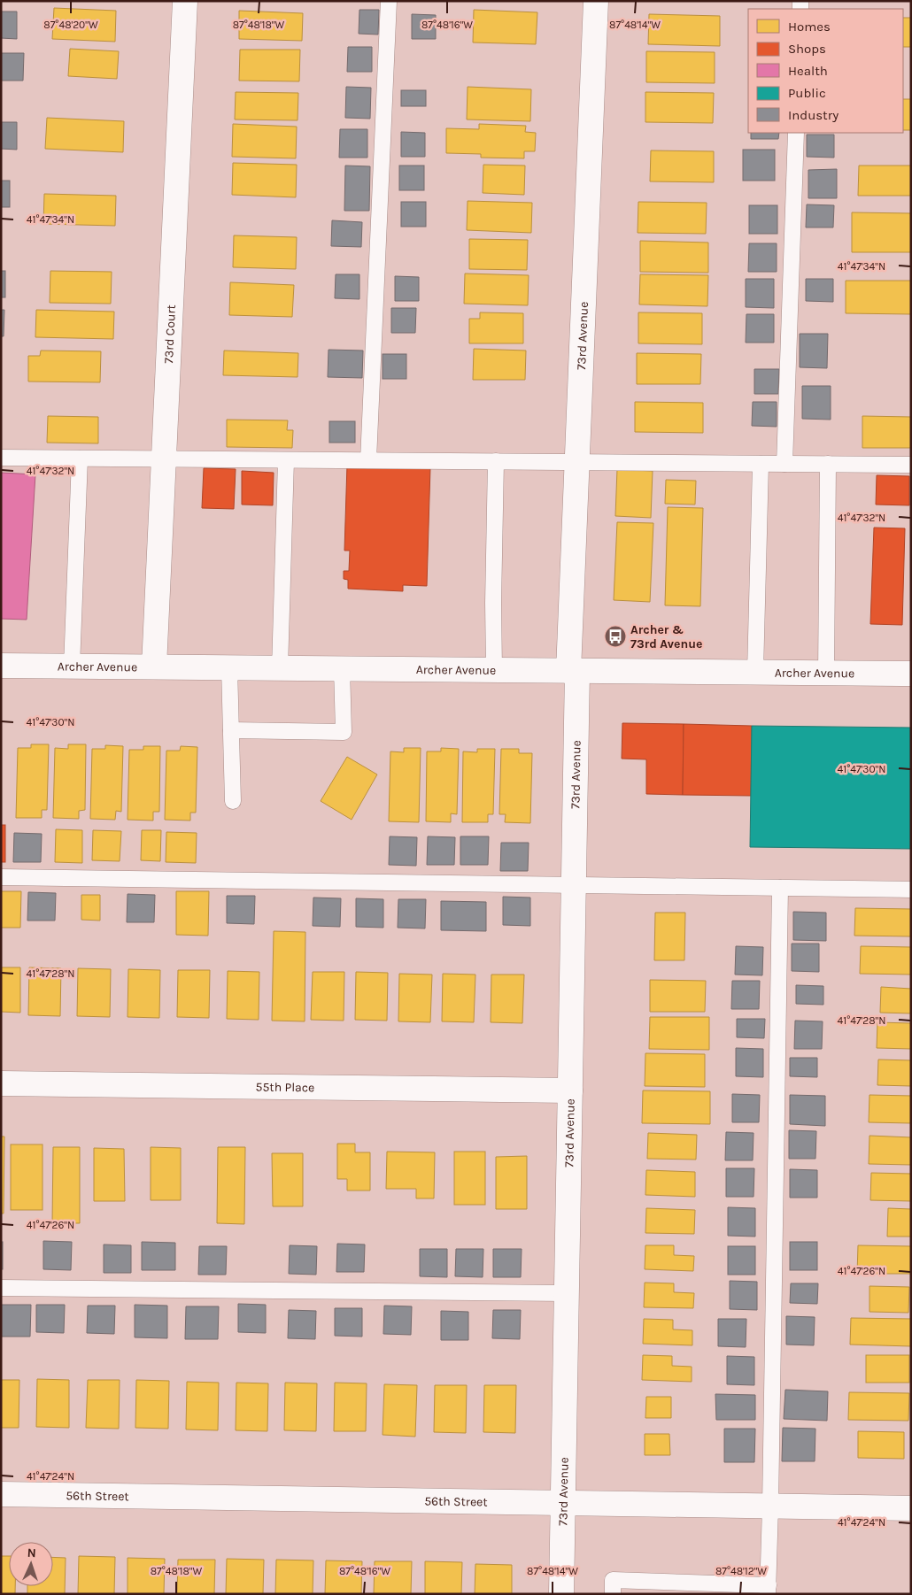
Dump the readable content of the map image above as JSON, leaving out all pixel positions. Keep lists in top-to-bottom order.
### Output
{
  "streets": {
    "street": [
      "73rd Court",
      "73rd Avenue",
      "Archer Avenue",
      "55th Place",
      "56th Street"
    ]
  },
  "crossings": [
    ["73rd Court", "Archer Avenue"],
    ["73rd Avenue", "Archer Avenue"],
    ["73rd Avenue", "55th Place"],
    ["73rd Avenue", "56th Street"]
  ],
  "places": {
    "bus stop": ["Archer & 73rd Avenue"]
  },
  "legend": [
    "Homes",
    "Shops",
    "Health",
    "Public",
    "Industry"
  ],
  "north": "top",
  "coordinates": [
    "87°48'20\"W",
    "87°48'18\"W",
    "87°48'16\"W",
    "87°48'14\"W",
    "41°47'34\"N",
    "41°47'32\"N",
    "41°47'30\"N",
    "41°47'28\"N",
    "41°47'26\"N",
    "41°47'24\"N",
    "87°48'12\"W"
  ]
}
